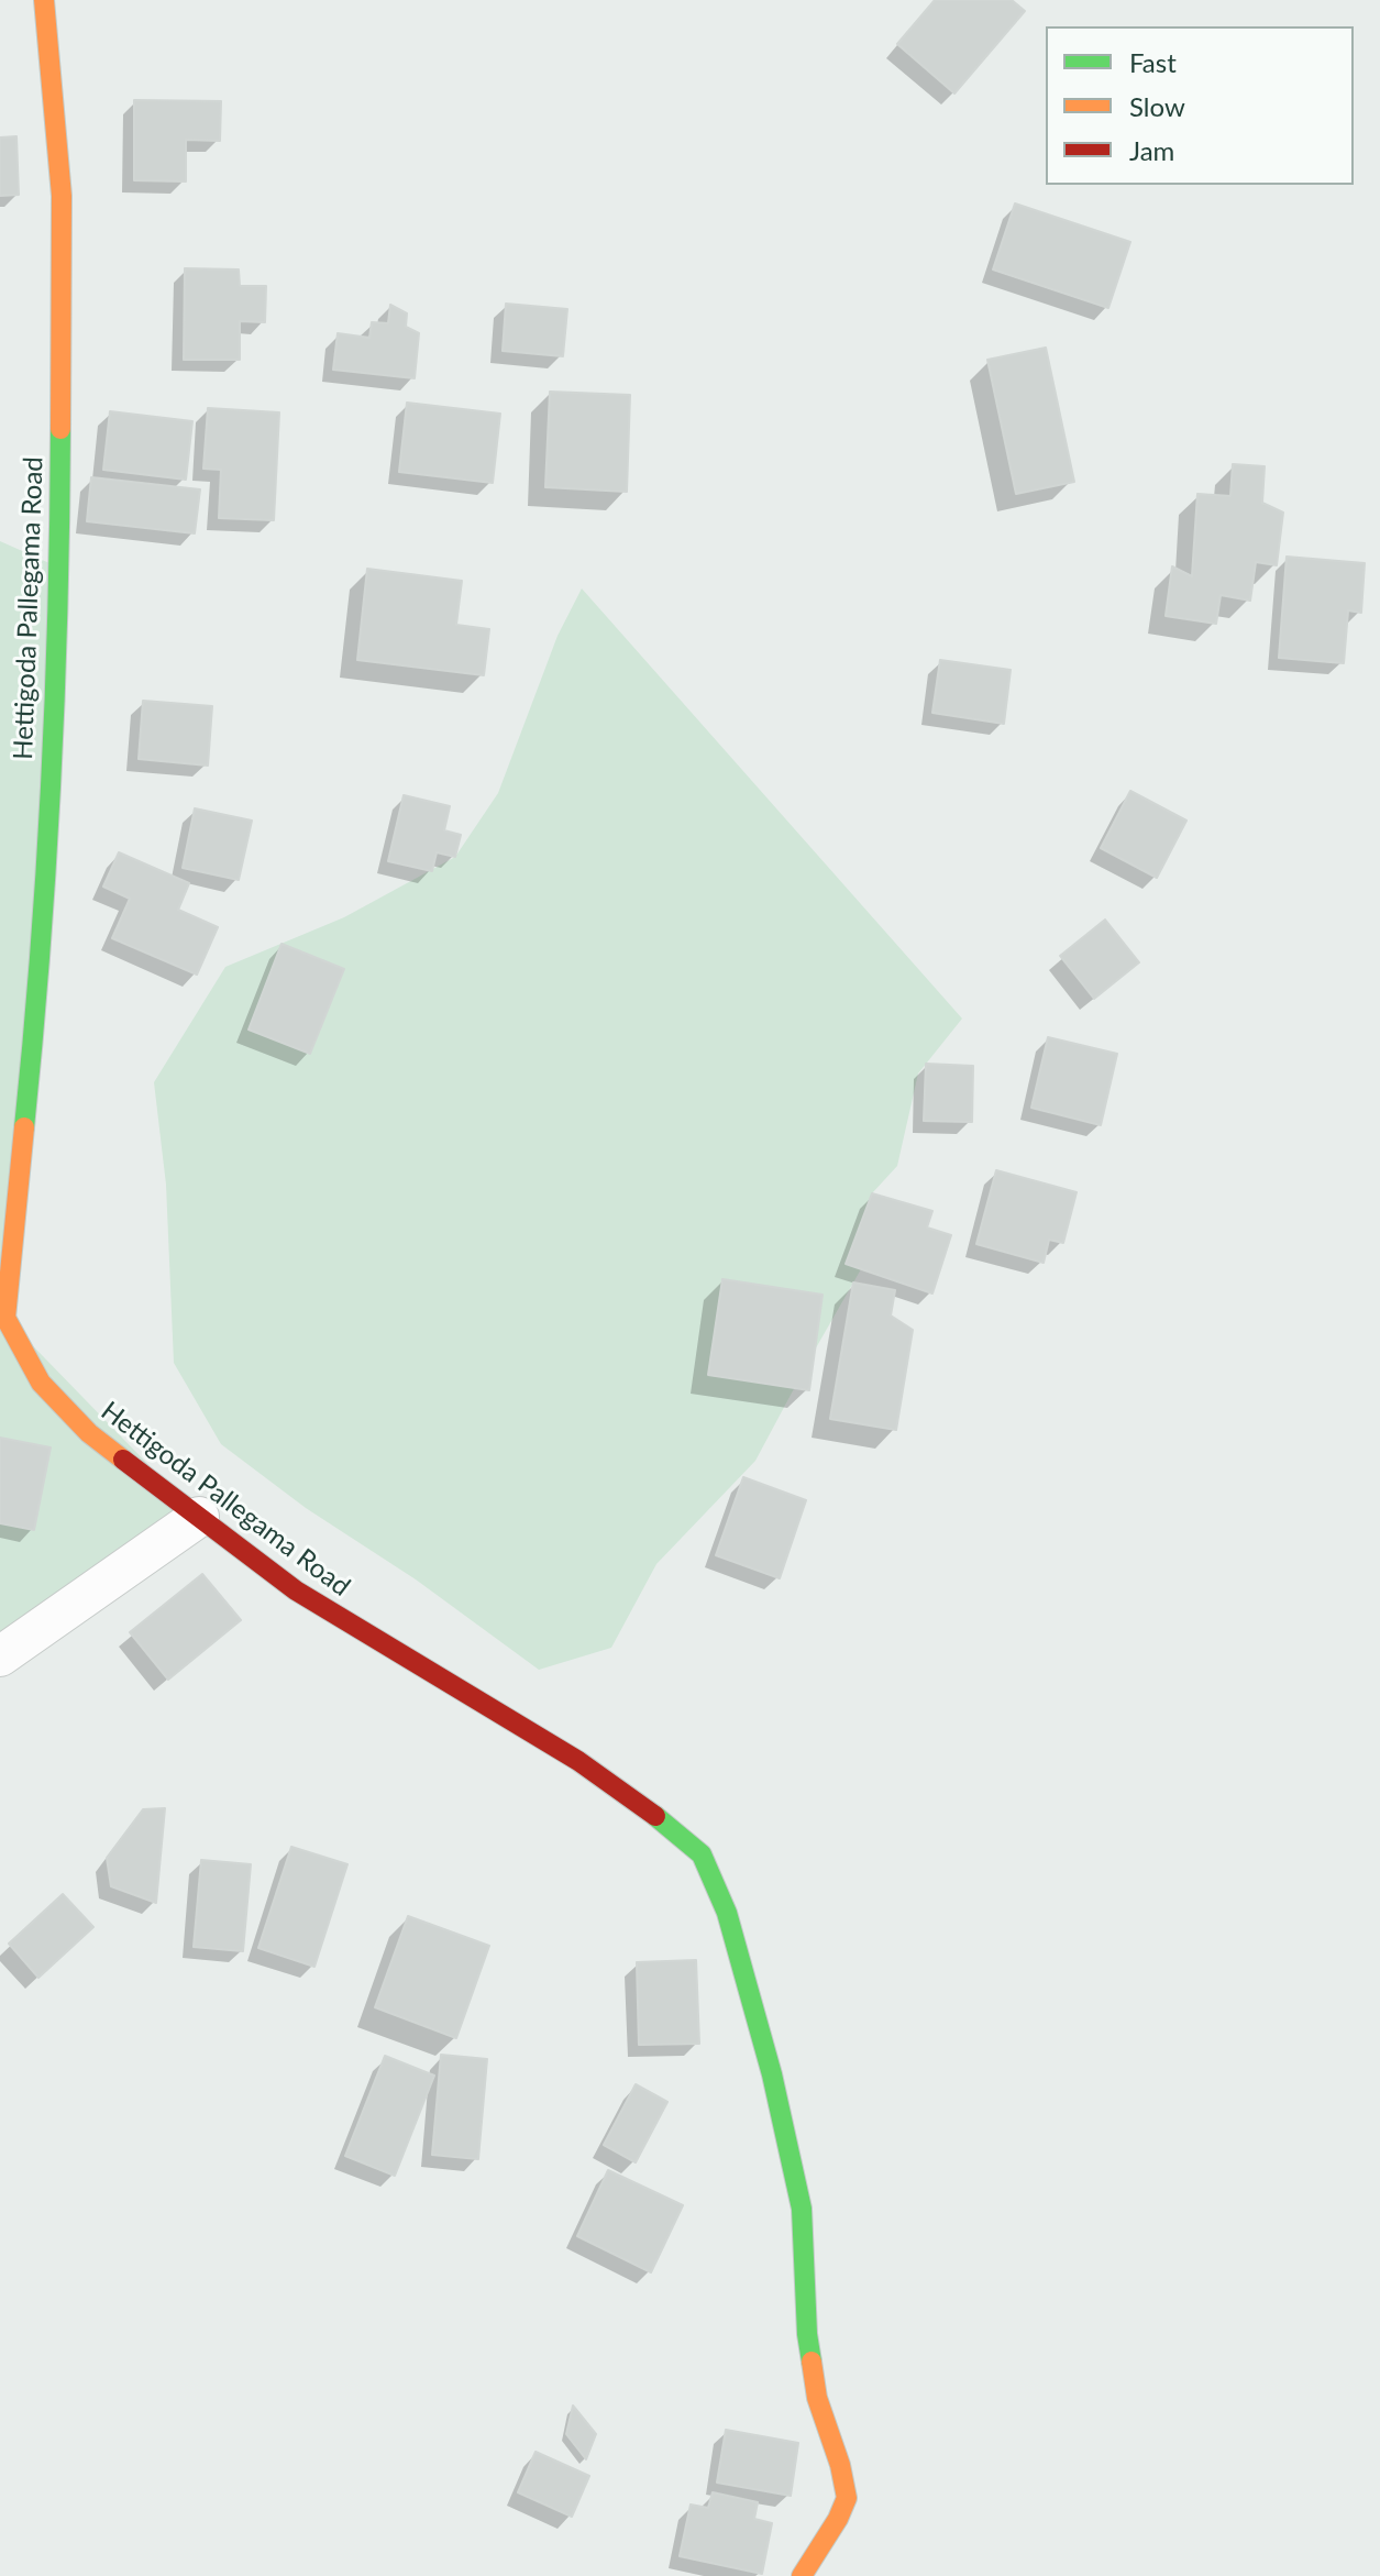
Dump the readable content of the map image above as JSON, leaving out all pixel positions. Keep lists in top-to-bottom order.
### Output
{
  "streets": {
    "street": ["Hettigoda Pallegama Road"]
  },
  "legend": ["Fast", "Slow", "Jam"]
}
